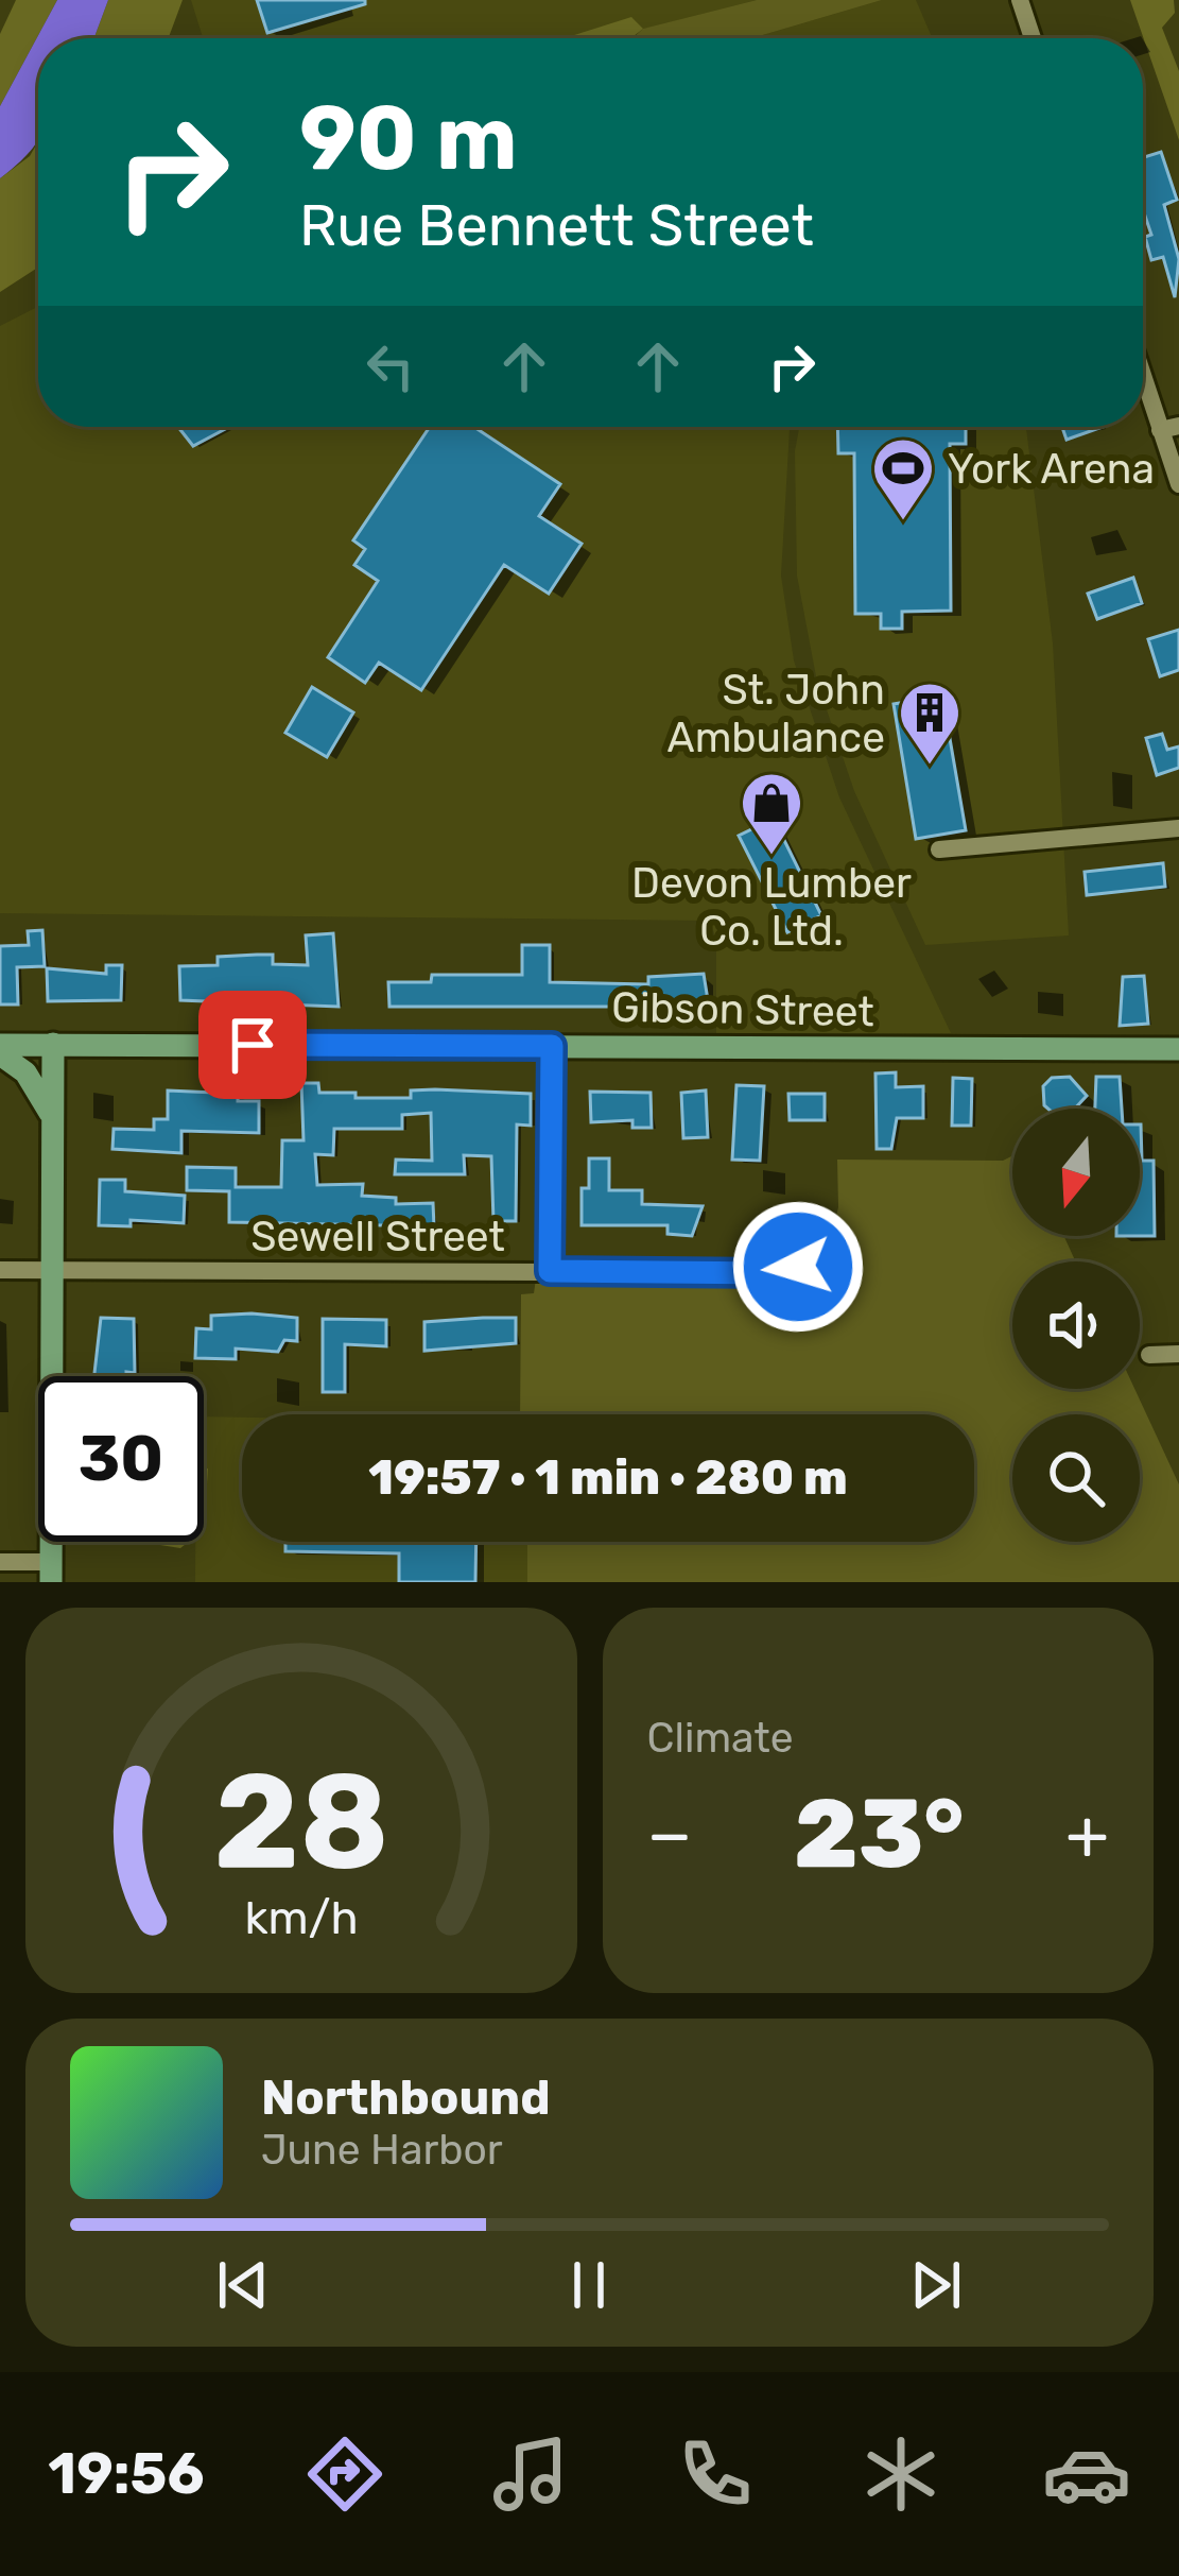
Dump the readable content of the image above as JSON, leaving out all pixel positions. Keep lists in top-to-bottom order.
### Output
{
  "streets": {
    "main road": ["Gibson Street"],
    "street": ["Sewell Street"]
  },
  "places": {
    "sports": ["York Arena"],
    "building": ["St. John Ambulance"],
    "shop": ["Devon Lumber Co. Ltd."]
  },
  "north": "bottom",
  "page": {
    "turn": ["90 m", "Rue Bennett Street"],
    "limit": "30",
    "trip": "19:57 · 1 min · 280 m",
    "tile": "Climate",
    "heat": ["−", "23°", "+"],
    "song": ["Northbound", "June Harbor"],
    "tabs": "19:56",
    "gauge": ["28", "km/h"]
  }
}
